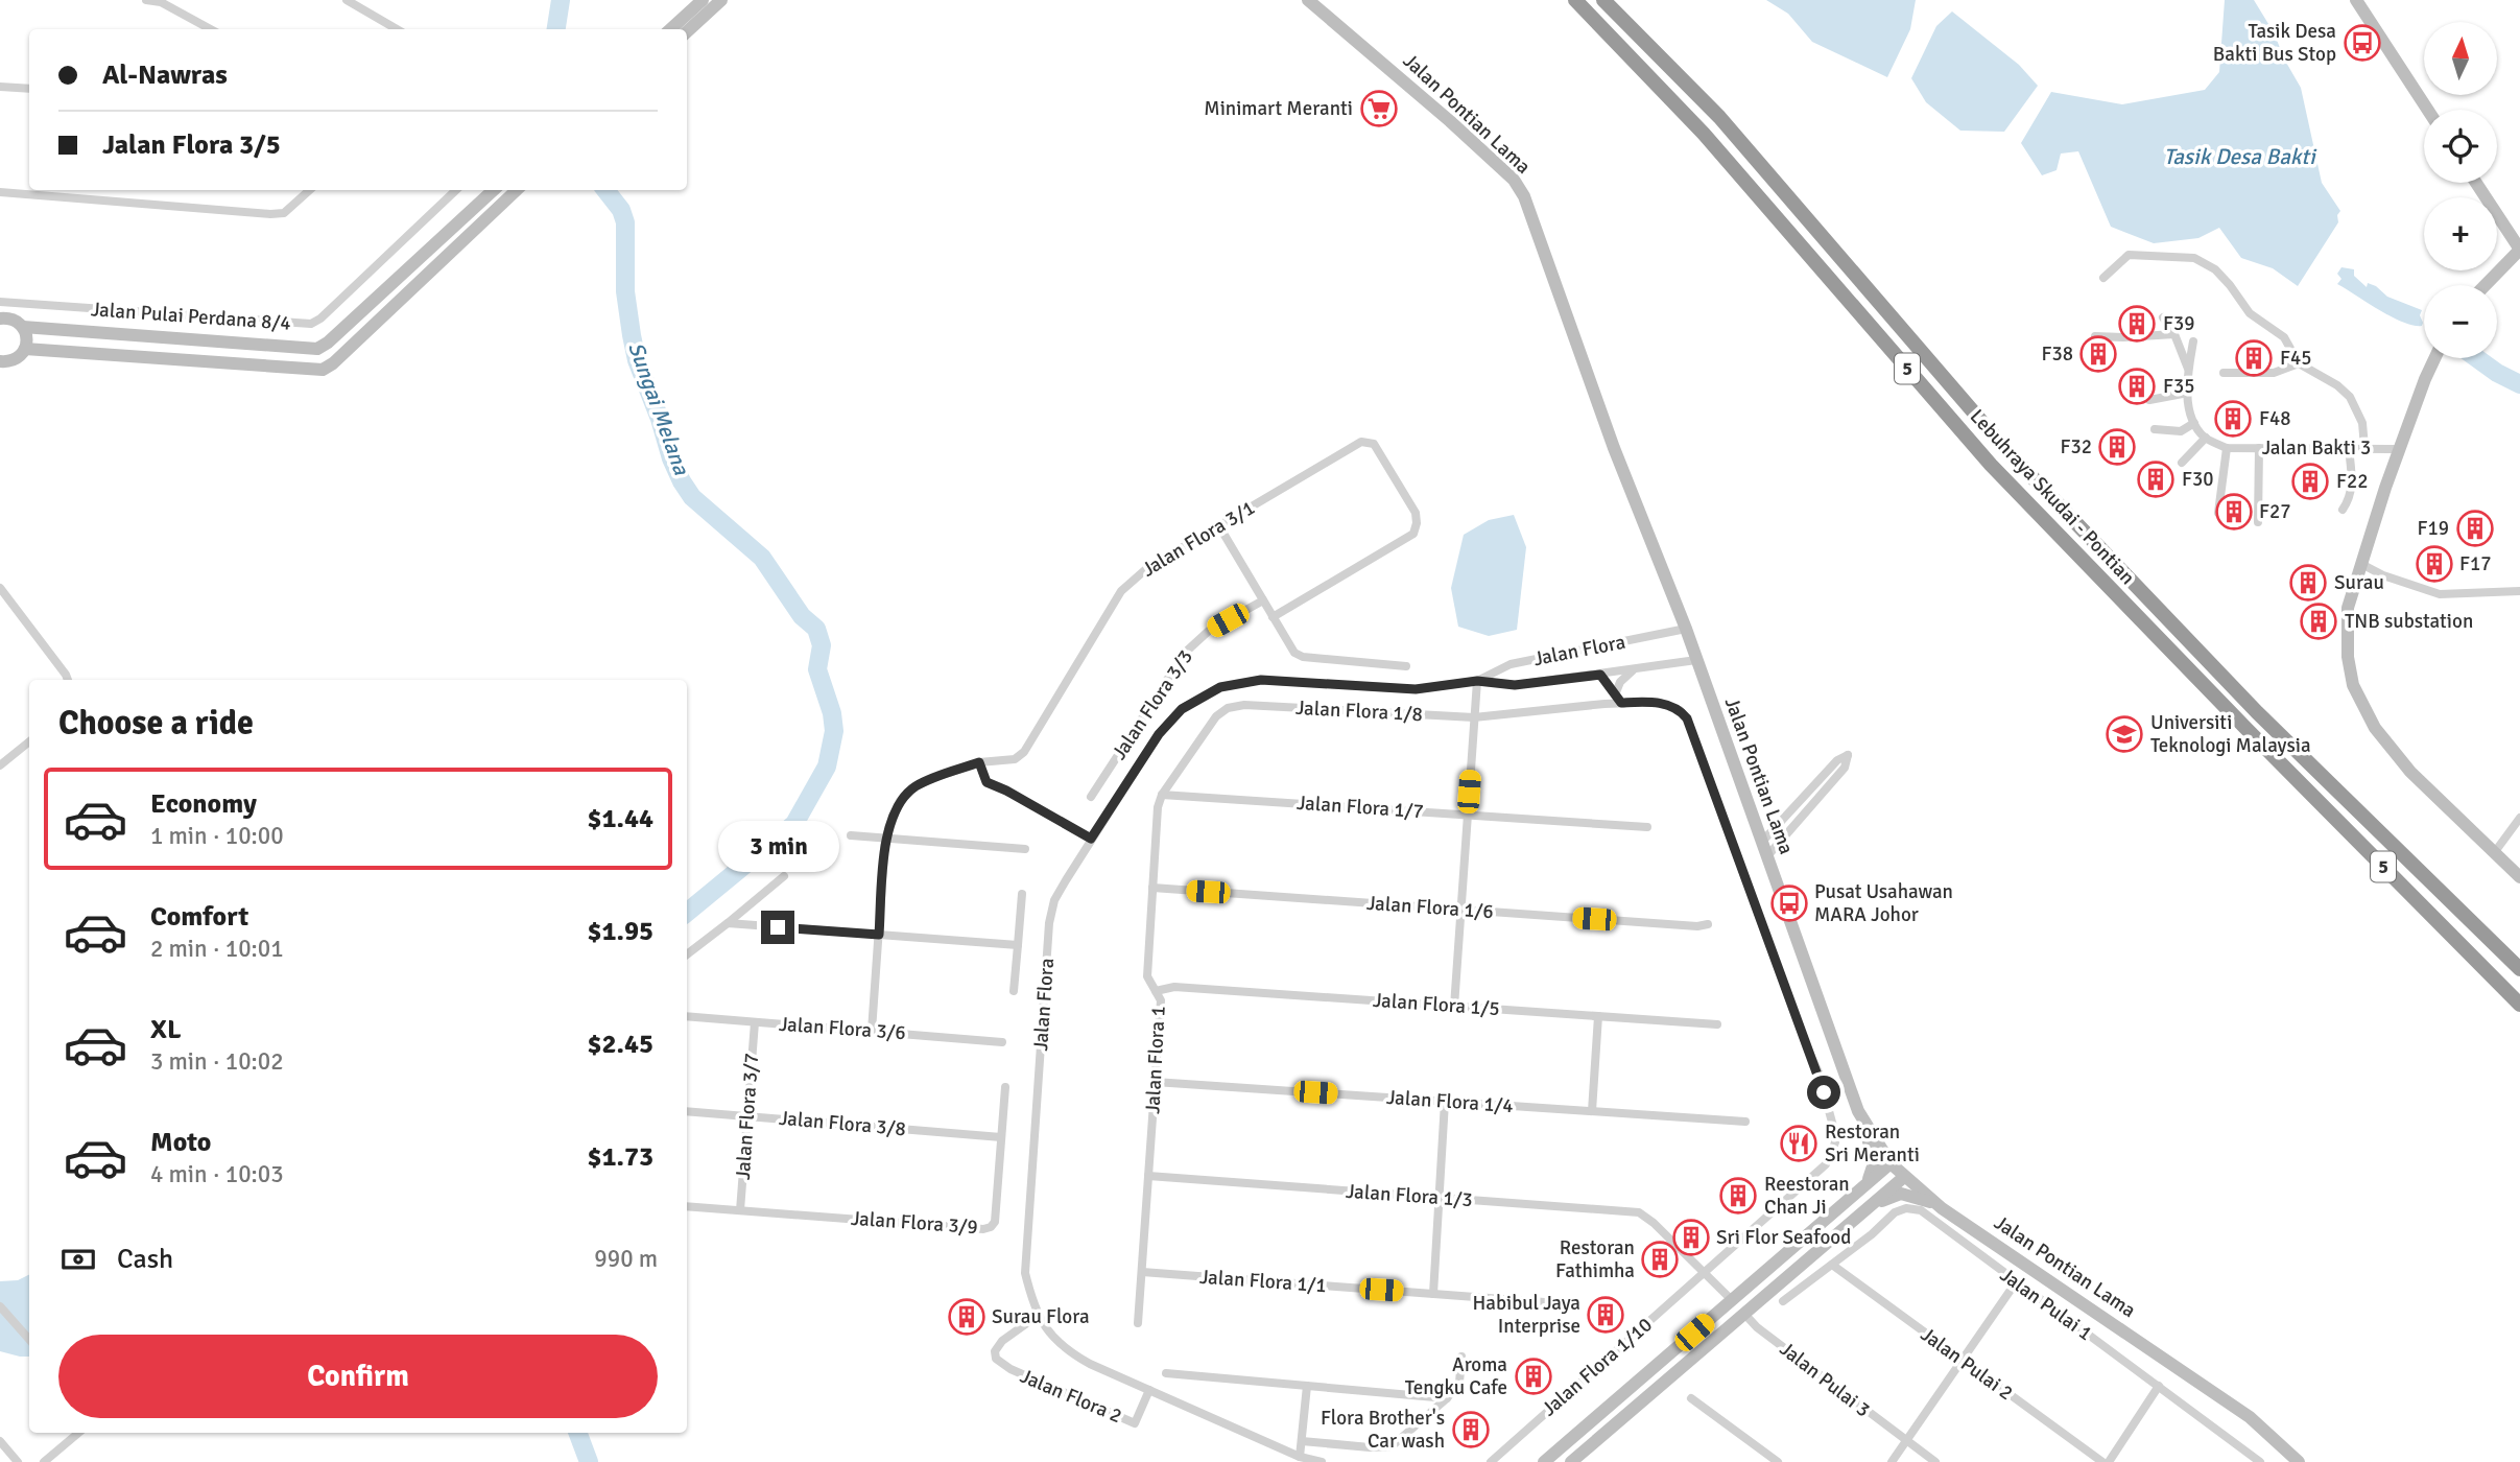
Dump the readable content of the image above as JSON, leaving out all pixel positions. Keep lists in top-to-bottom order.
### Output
{
  "streets": {
    "highway": ["5", "Lebuhraya Skudai - Pontian"],
    "street": [
      "Jalan Pontian Lama",
      "Jalan Pulai Perdana 8/4",
      "Jalan Bakti 3",
      "Jalan Flora 3/1",
      "Jalan Flora",
      "Jalan Flora 3/3",
      "Jalan Flora 1/8",
      "Jalan Flora 1/7",
      "Jalan Flora 1/6",
      "Jalan Flora 1/5",
      "Jalan Flora 3/6",
      "Jalan Flora 1",
      "Jalan Flora 1/4",
      "Jalan Flora 3/7",
      "Jalan Flora 3/8",
      "Jalan Flora 1/3",
      "Jalan Flora 3/9",
      "Jalan Flora 1/1",
      "Jalan Pulai 1",
      "Jalan Pulai 2",
      "Jalan Flora 1/10",
      "Jalan Pulai 3",
      "Jalan Flora 2"
    ]
  },
  "crossings": [
    ["Jalan Pontian Lama", "Jalan Flora"],
    ["Jalan Flora 3/1", "Jalan Flora 3/6"],
    ["Jalan Flora", "Jalan Flora 2"],
    ["Jalan Flora 1/8", "Jalan Flora 1"],
    ["Jalan Flora 1/8", "Jalan Flora 1/10"],
    ["Jalan Flora 1/7", "Jalan Flora 1"],
    ["Jalan Flora 1/6", "Jalan Flora 1"],
    ["Jalan Flora 1/5", "Jalan Flora 1"],
    ["Jalan Flora 3/6", "Jalan Flora 3/7"],
    ["Jalan Flora 1", "Jalan Flora 1/4"],
    ["Jalan Flora 1", "Jalan Flora 1/3"],
    ["Jalan Flora 1", "Jalan Flora 1/1"],
    ["Jalan Flora 3/7", "Jalan Flora 3/8"],
    ["Jalan Flora 3/7", "Jalan Flora 3/9"],
    ["Jalan Flora 3/8", "Jalan Flora 3/9"],
    ["Jalan Flora 1/3", "Jalan Flora 1/10"],
    ["Jalan Pulai 1", "Jalan Pulai 2"]
  ],
  "water": ["Tasik Desa Bakti", "Sungai Melana"],
  "places": {
    "bus stop": ["Tasik Desa Bakti Bus Stop", "Pusat Usahawan MARA Johor"],
    "supermarket": ["Minimart Meranti"],
    "building": [
      "F39",
      "F38",
      "F45",
      "F35",
      "F48",
      "F32",
      "F30",
      "F22",
      "F27",
      "F19",
      "F17",
      "Surau",
      "TNB substation",
      "Reestoran Chan Ji",
      "Sri Flor Seafood",
      "Restoran Fathimha",
      "Habibul Jaya Interprise",
      "Surau Flora",
      "Aroma Tengku Cafe",
      "Flora Brother's Car wash"
    ],
    "school or university": ["Universiti Teknologi Malaysia"],
    "restaurant": ["Restoran Sri Meranti"]
  },
  "north": "top",
  "page": {
    "map_buttons": ["+", "−"],
    "banner": ["Al-Nawras", "Jalan Flora 3/5"],
    "heading": "Choose a ride",
    "list": [
      {
        "name": "Economy",
        "note": "1 min · 10:00",
        "value": "$1.44"
      },
      {
        "name": "Comfort",
        "note": "2 min · 10:01",
        "value": "$1.95"
      },
      {
        "name": "XL",
        "note": "3 min · 10:02",
        "value": "$2.45"
      },
      {
        "name": "Moto",
        "note": "4 min · 10:03",
        "value": "$1.73"
      }
    ],
    "bubble": "3 min",
    "pay": ["Cash", "990 m"],
    "buttons": "Confirm"
  }
}
